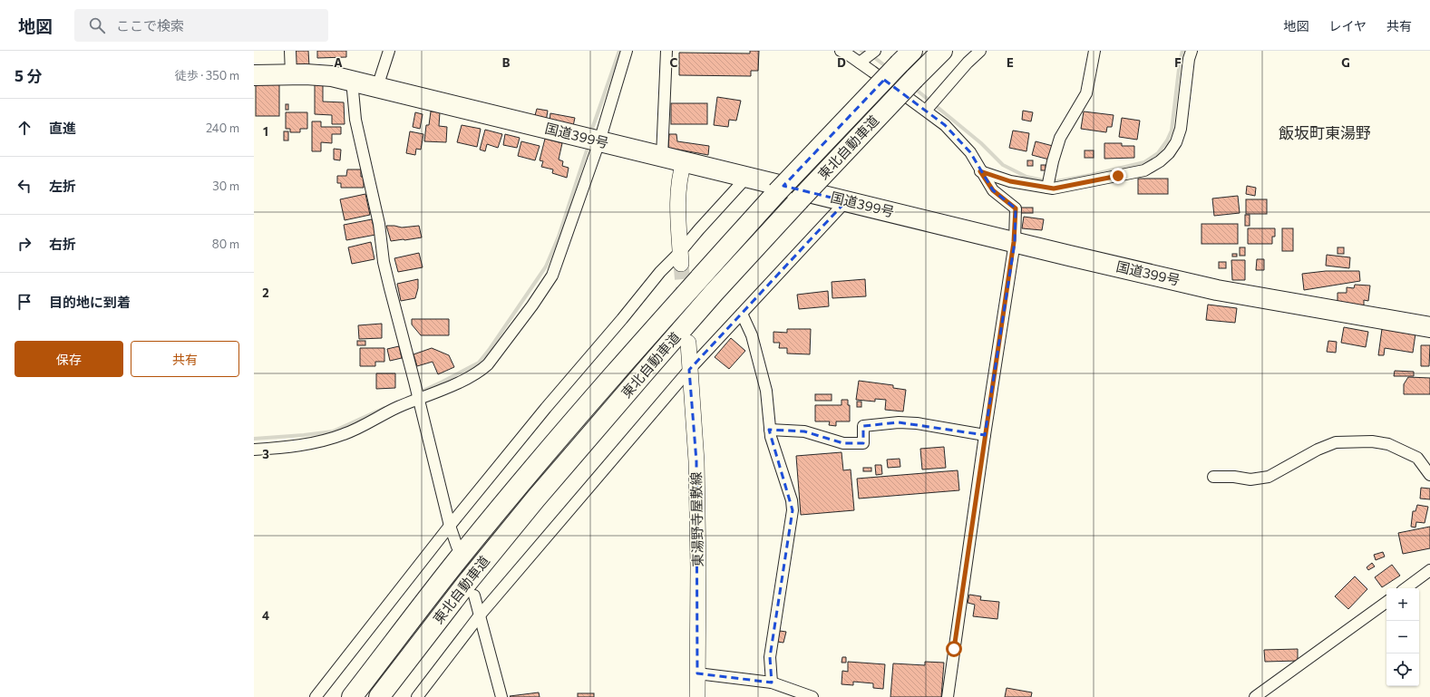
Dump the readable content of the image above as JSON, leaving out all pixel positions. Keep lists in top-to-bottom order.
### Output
{
  "streets": {
    "highway": ["国道399号", "東北自動車道"],
    "main road": ["東湯野寺屋敷線"]
  },
  "districts": ["飯坂町東湯野"],
  "page": {
    "header": "地図",
    "search": "ここで検索",
    "nav": ["地図", "レイヤ", "共有"],
    "heading": ["5 分", "徒歩 · 350 m"],
    "list": [
      ["直進", "240 m"],
      ["左折", "30 m"],
      ["右折", "80 m"],
      "目的地に到着"
    ],
    "buttons": ["保存", "共有"],
    "map_buttons": ["+", "−"]
  },
  "grid": {
    "columns": [
      "A",
      "B",
      "C",
      "D",
      "E",
      "F",
      "G"
    ],
    "rows": [
      "1",
      "2",
      "3",
      "4"
    ]
  }
}
